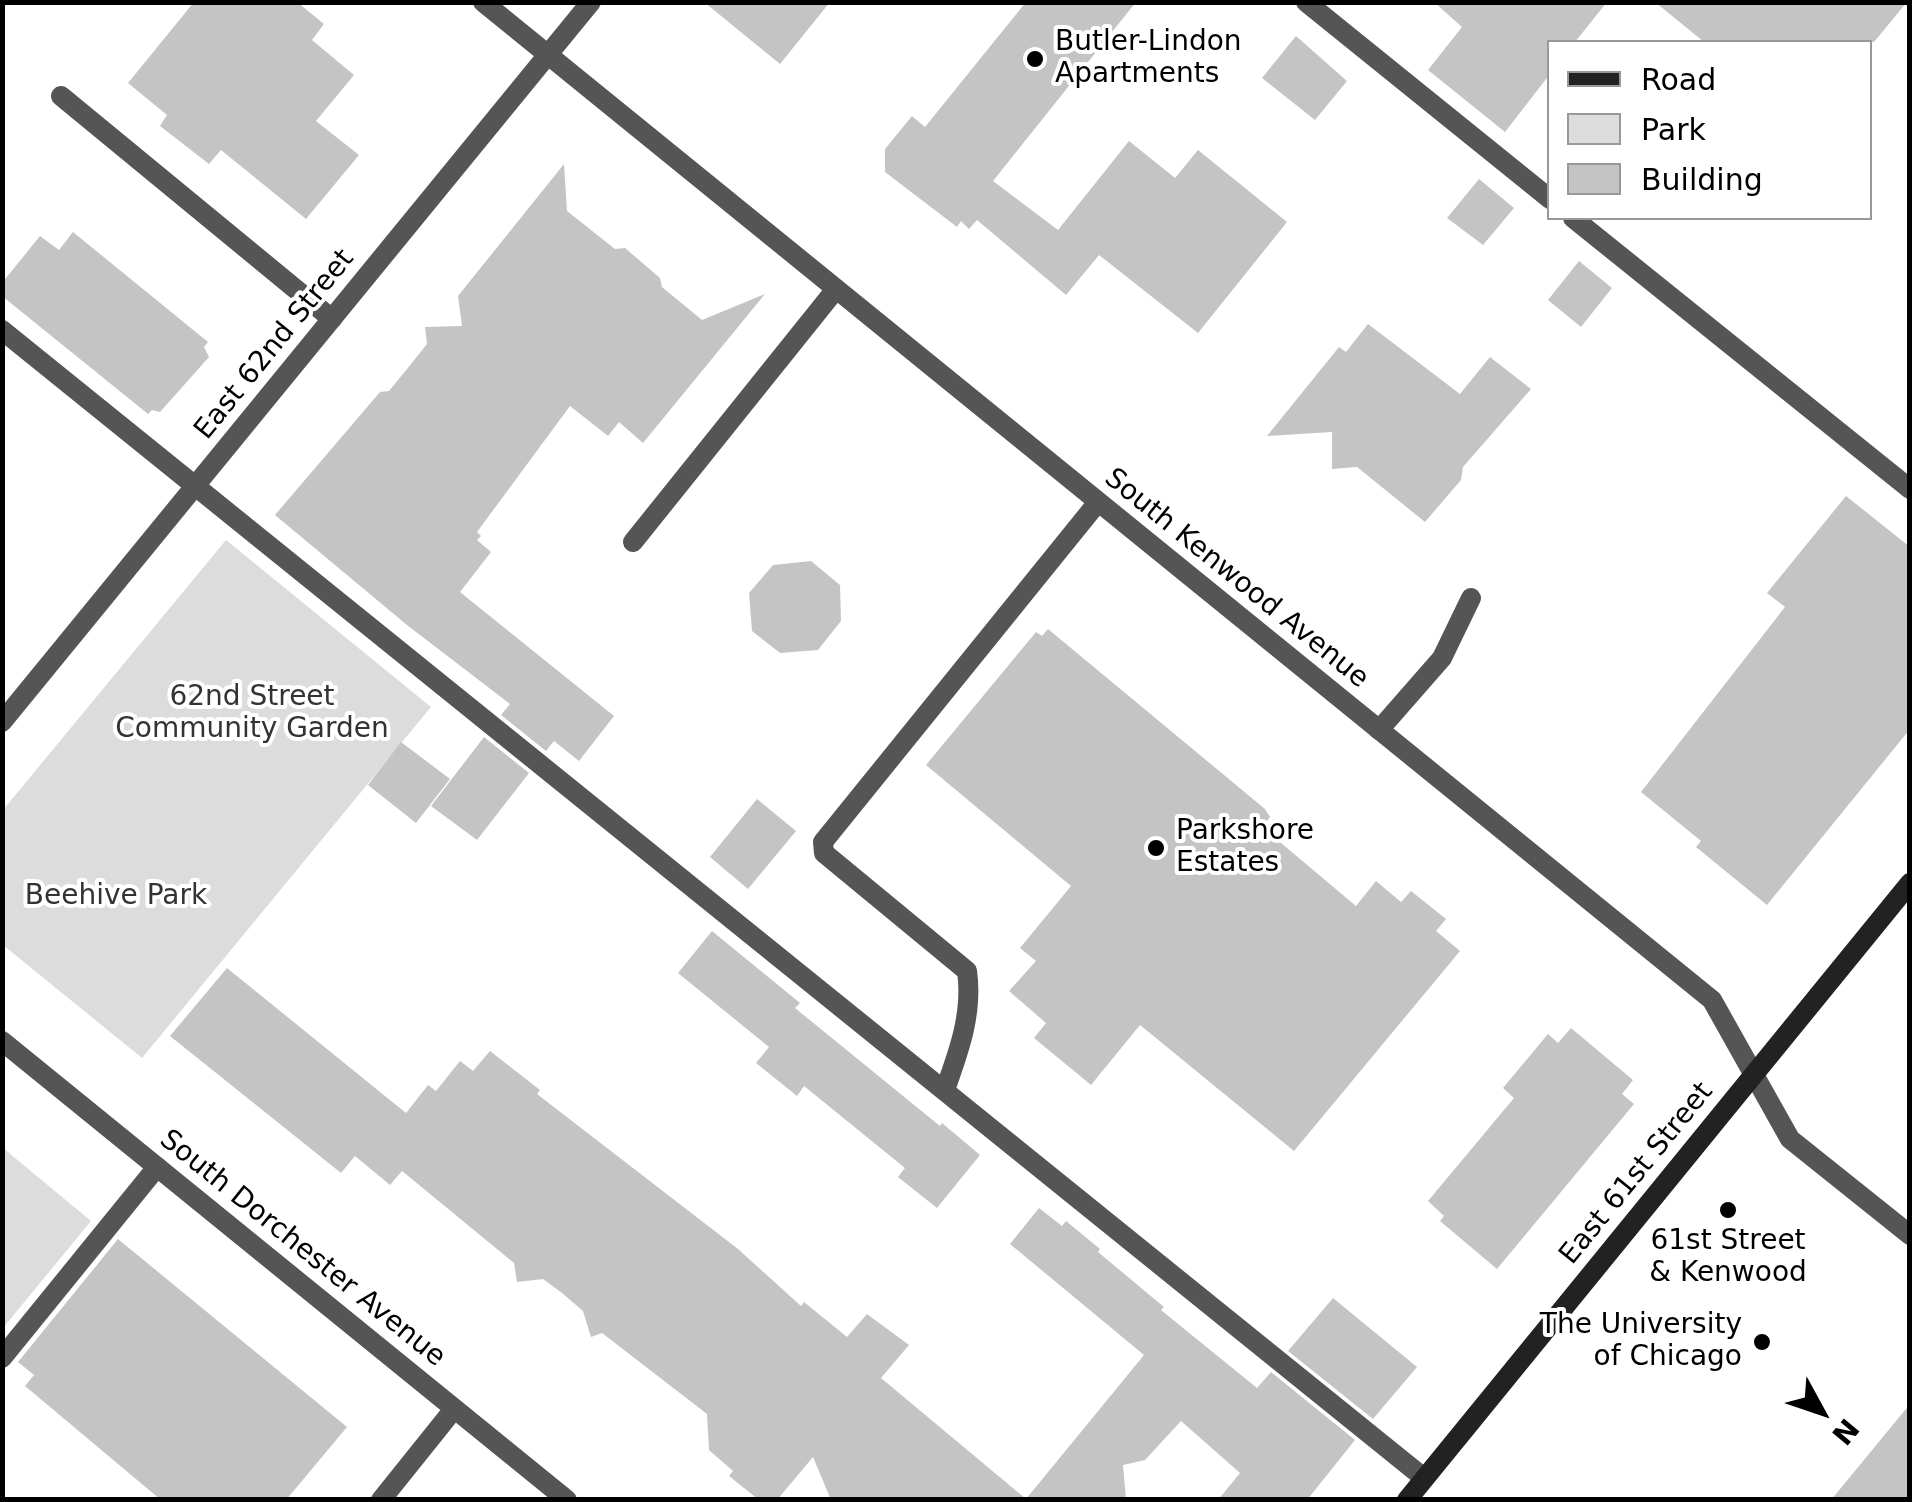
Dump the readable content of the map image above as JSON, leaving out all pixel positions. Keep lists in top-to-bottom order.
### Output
{
  "streets": {
    "street": [
      "East 62nd Street",
      "South Kenwood Avenue",
      "East 61st Street",
      "South Dorchester Avenue"
    ]
  },
  "crossings": [
    ["East 62nd Street", "South Kenwood Avenue"],
    ["South Kenwood Avenue", "East 61st Street"]
  ],
  "parks": ["62nd Street Community Garden", "Beehive Park"],
  "places": [
    "Butler-Lindon Apartments",
    "Parkshore Estates",
    "61st Street & Kenwood",
    "The University of Chicago"
  ],
  "legend": ["Road", "Park", "Building"],
  "north": "bottom right"
}
